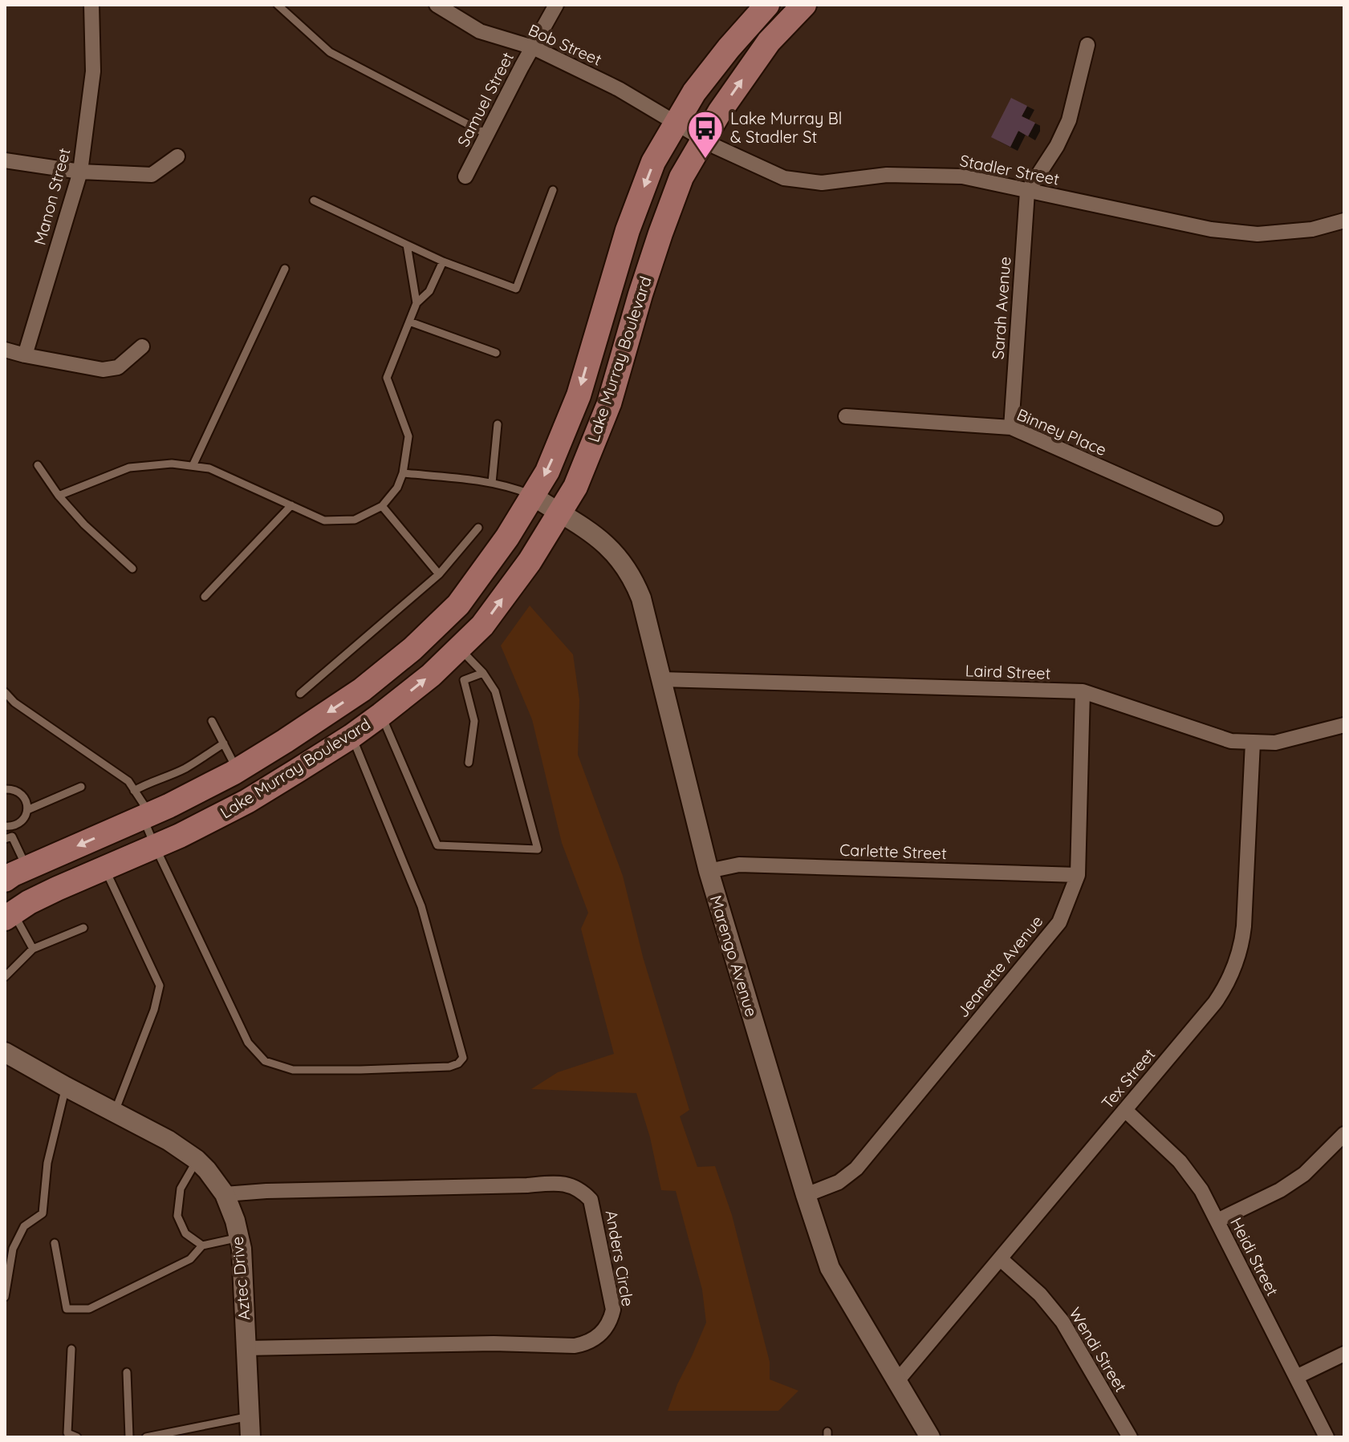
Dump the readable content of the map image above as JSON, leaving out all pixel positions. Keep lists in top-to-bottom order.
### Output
{
  "streets": {
    "main road": ["Lake Murray Boulevard"],
    "street": [
      "Bob Street",
      "Samuel Street",
      "Stadler Street",
      "Manon Street",
      "Sarah Avenue",
      "Binney Place",
      "Laird Street",
      "Carlette Street",
      "Marengo Avenue",
      "Jeanette Avenue",
      "Tex Street",
      "Heidi Street",
      "Anders Circle",
      "Aztec Drive",
      "Wendi Street"
    ]
  },
  "crossings": [
    ["Bob Street", "Samuel Street"],
    ["Bob Street", "Stadler Street"],
    ["Bob Street", "Lake Murray Boulevard"],
    ["Stadler Street", "Sarah Avenue"],
    ["Stadler Street", "Lake Murray Boulevard"],
    ["Sarah Avenue", "Binney Place"],
    ["Lake Murray Boulevard", "Marengo Avenue"],
    ["Laird Street", "Marengo Avenue"],
    ["Laird Street", "Jeanette Avenue"],
    ["Laird Street", "Tex Street"],
    ["Carlette Street", "Marengo Avenue"],
    ["Carlette Street", "Jeanette Avenue"],
    ["Marengo Avenue", "Jeanette Avenue"],
    ["Marengo Avenue", "Tex Street"],
    ["Tex Street", "Heidi Street"],
    ["Tex Street", "Wendi Street"],
    ["Anders Circle", "Aztec Drive"]
  ],
  "places": {
    "bus stop": ["Lake Murray Bl & Stadler St"]
  }
}
